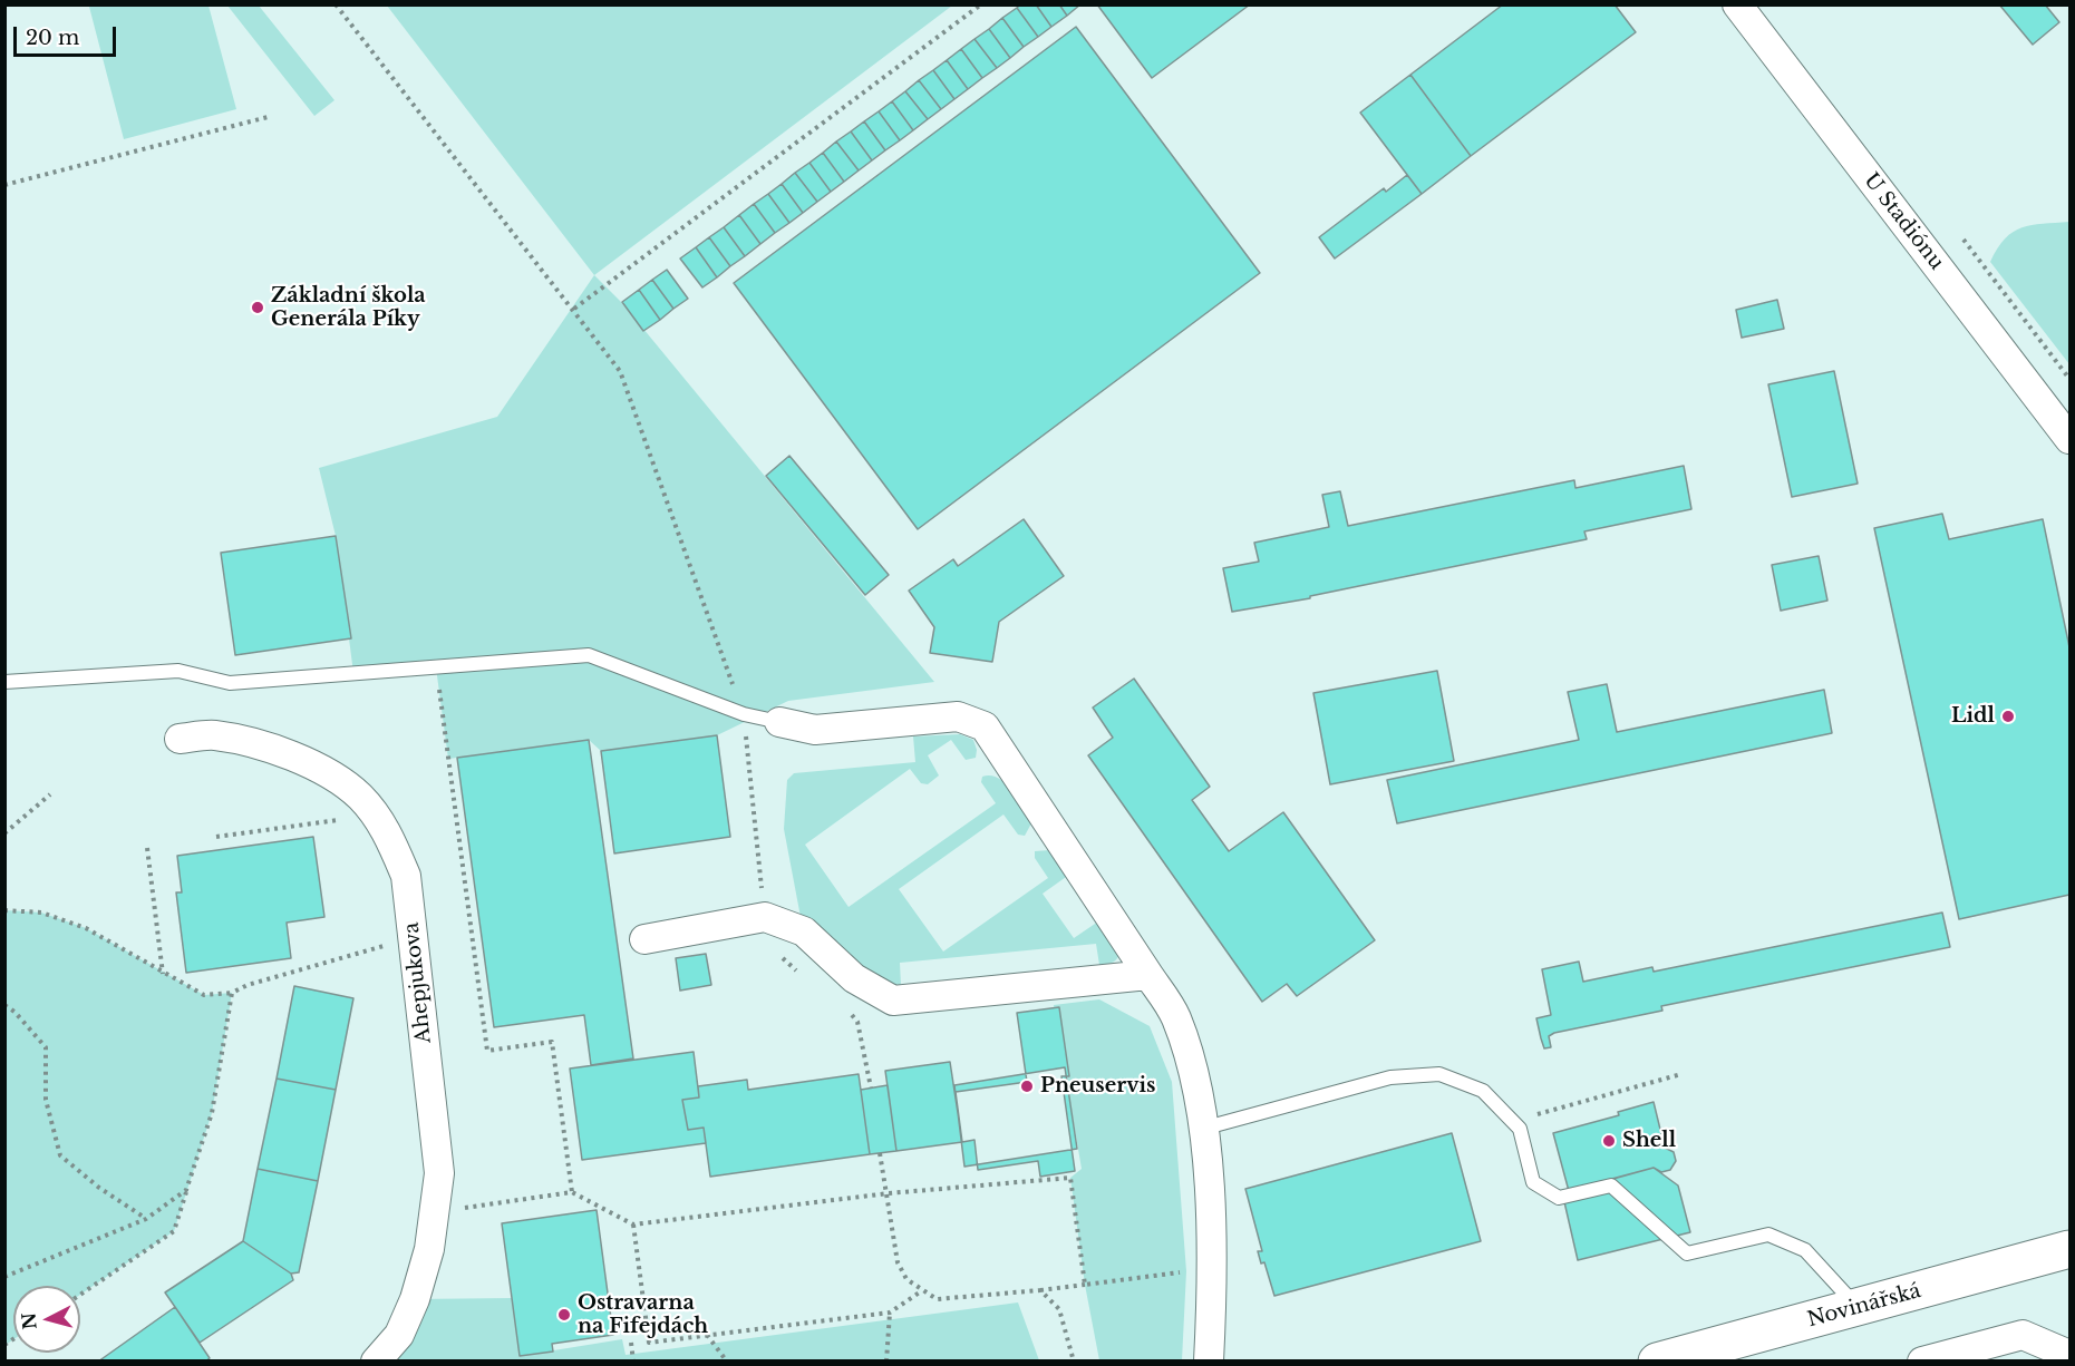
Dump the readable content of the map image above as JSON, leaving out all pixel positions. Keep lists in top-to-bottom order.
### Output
{
  "streets": {
    "street": ["U Stadiónu", "Ahepjukova", "Novinářská"]
  },
  "places": [
    "Základní škola Generála Píky",
    "Lidl",
    "Pneuservis",
    "Shell",
    "Ostravarna na Fifejdách"
  ],
  "scale_bar": "20 m",
  "north": "left"
}
